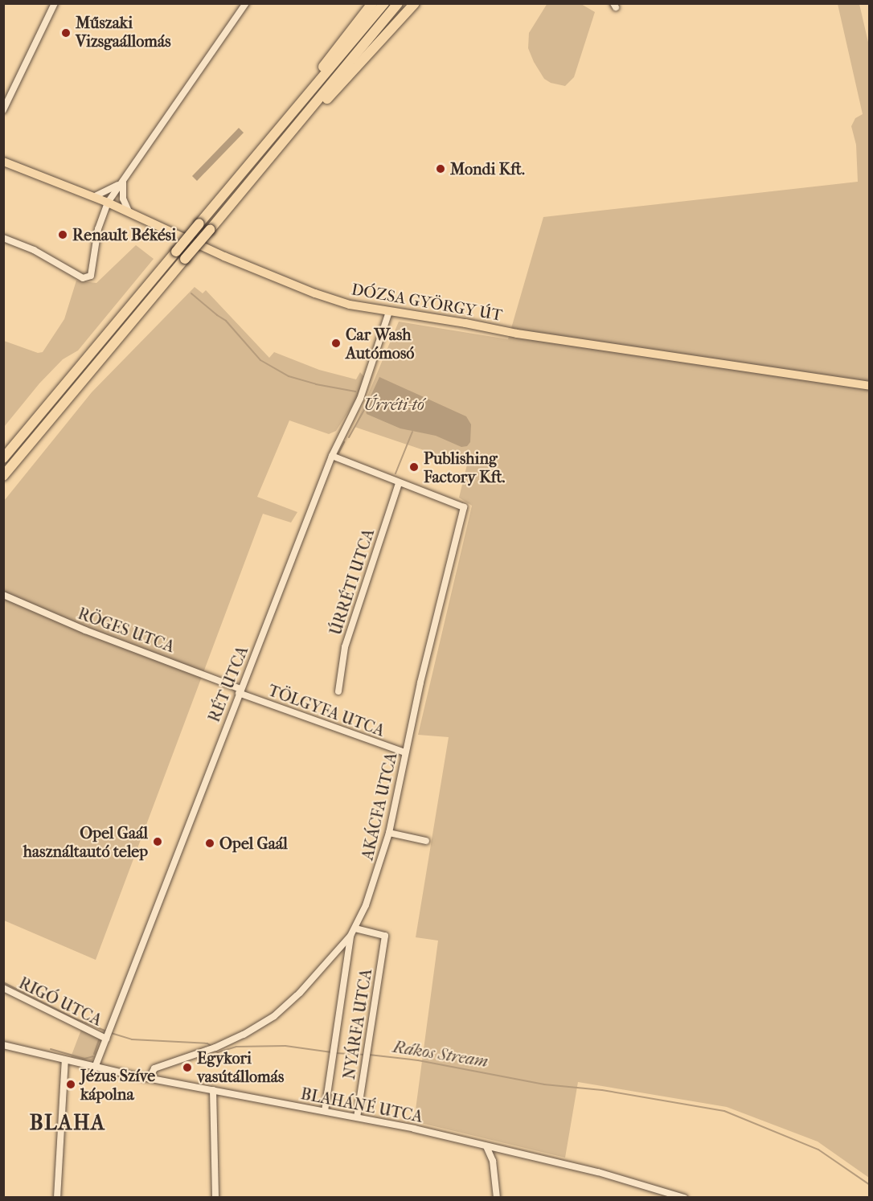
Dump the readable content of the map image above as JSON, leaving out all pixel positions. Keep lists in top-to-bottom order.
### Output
{
  "streets": {
    "main road": ["DÓZSA GYÖRGY ÚT"],
    "street": [
      "ÚRRÉTI UTCA",
      "RÖGES UTCA",
      "RÉT UTCA",
      "TÖLGYFA UTCA",
      "AKÁCFA UTCA",
      "RIGÓ UTCA",
      "NYÁRFA UTCA",
      "BLAHÁNÉ UTCA"
    ]
  },
  "crossings": [
    ["DÓZSA GYÖRGY ÚT", "RÉT UTCA"],
    ["ÚRRÉTI UTCA", "AKÁCFA UTCA"],
    ["RÖGES UTCA", "RÉT UTCA"],
    ["RÖGES UTCA", "TÖLGYFA UTCA"],
    ["RÉT UTCA", "TÖLGYFA UTCA"],
    ["RÉT UTCA", "RIGÓ UTCA"],
    ["RÉT UTCA", "BLAHÁNÉ UTCA"],
    ["TÖLGYFA UTCA", "AKÁCFA UTCA"],
    ["AKÁCFA UTCA", "NYÁRFA UTCA"],
    ["AKÁCFA UTCA", "BLAHÁNÉ UTCA"],
    ["NYÁRFA UTCA", "BLAHÁNÉ UTCA"]
  ],
  "districts": ["BLAHA"],
  "water": ["Úrréti-tó", "Rákos Stream"],
  "places": [
    "Műszaki Vizsgaállomás",
    "Mondi Kft.",
    "Renault Békési",
    "Car Wash Autómosó",
    "Publishing Factory Kft.",
    "Opel Gaál használtautó telep",
    "Opel Gaál",
    "Egykori vasútállomás",
    "Jézus Szíve kápolna"
  ]
}
